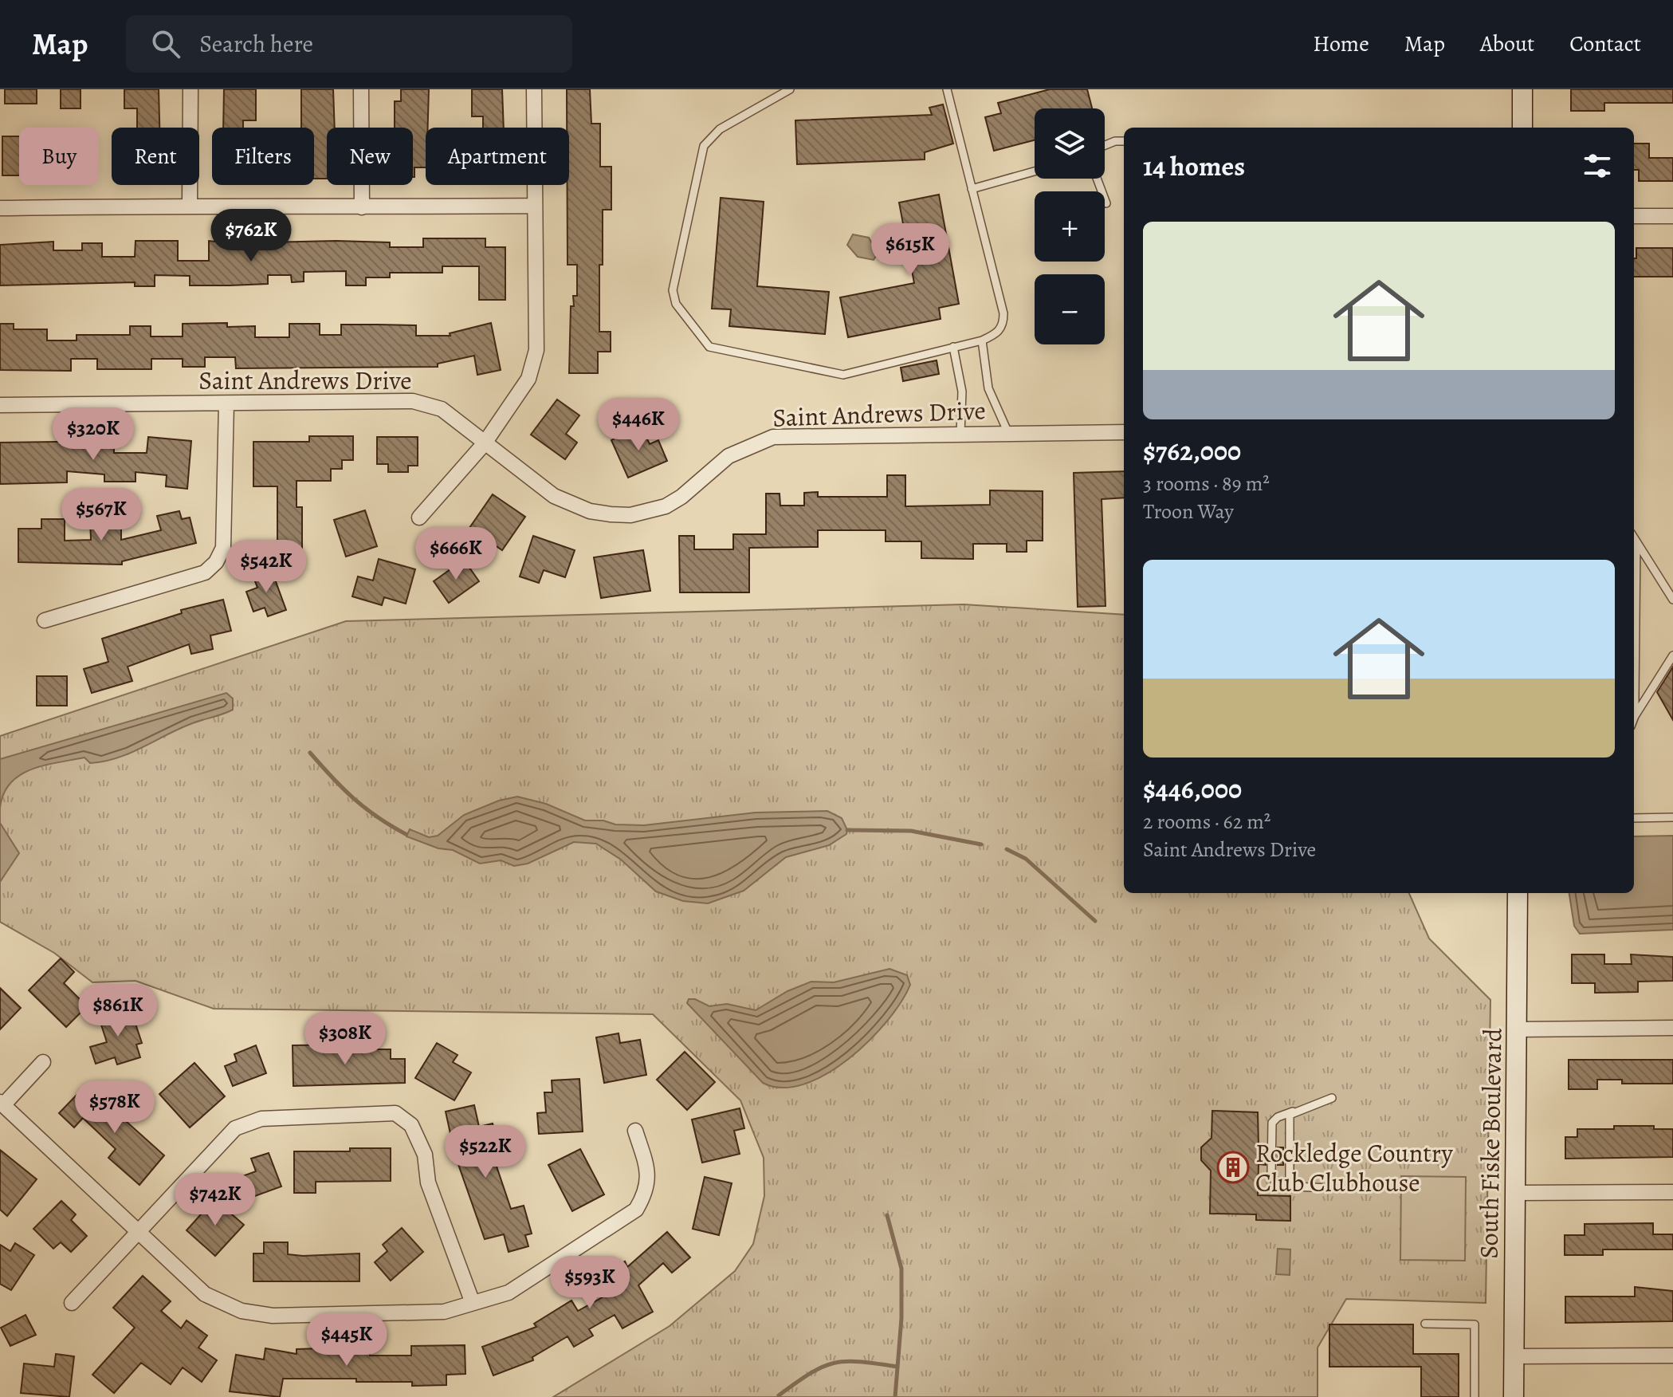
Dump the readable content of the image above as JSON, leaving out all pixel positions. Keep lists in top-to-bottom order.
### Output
{
  "streets": {
    "main road": ["South Fiske Boulevard"],
    "street": ["Saint Andrews Drive"]
  },
  "places": {
    "building": ["Rockledge Country Club Clubhouse"]
  },
  "page": {
    "header": "Map",
    "search": "Search here",
    "nav": [
      "Home",
      "Map",
      "About",
      "Contact"
    ],
    "map_buttons": ["+", "−"],
    "chip": [
      "Buy",
      "Rent",
      "Filters",
      "New",
      "Apartment"
    ],
    "heading": "14 homes",
    "list": [
      {
        "name": "$762,000",
        "note": "3 rooms · 89 m² · Troon Way"
      },
      {
        "name": "$446,000",
        "note": "2 rooms · 62 m² · Saint Andrews Drive"
      }
    ],
    "price": [
      "$762K",
      "$615K",
      "$446K",
      "$320K",
      "$567K",
      "$666K",
      "$542K",
      "$861K",
      "$308K",
      "$578K",
      "$522K",
      "$742K",
      "$593K",
      "$445K"
    ]
  }
}
